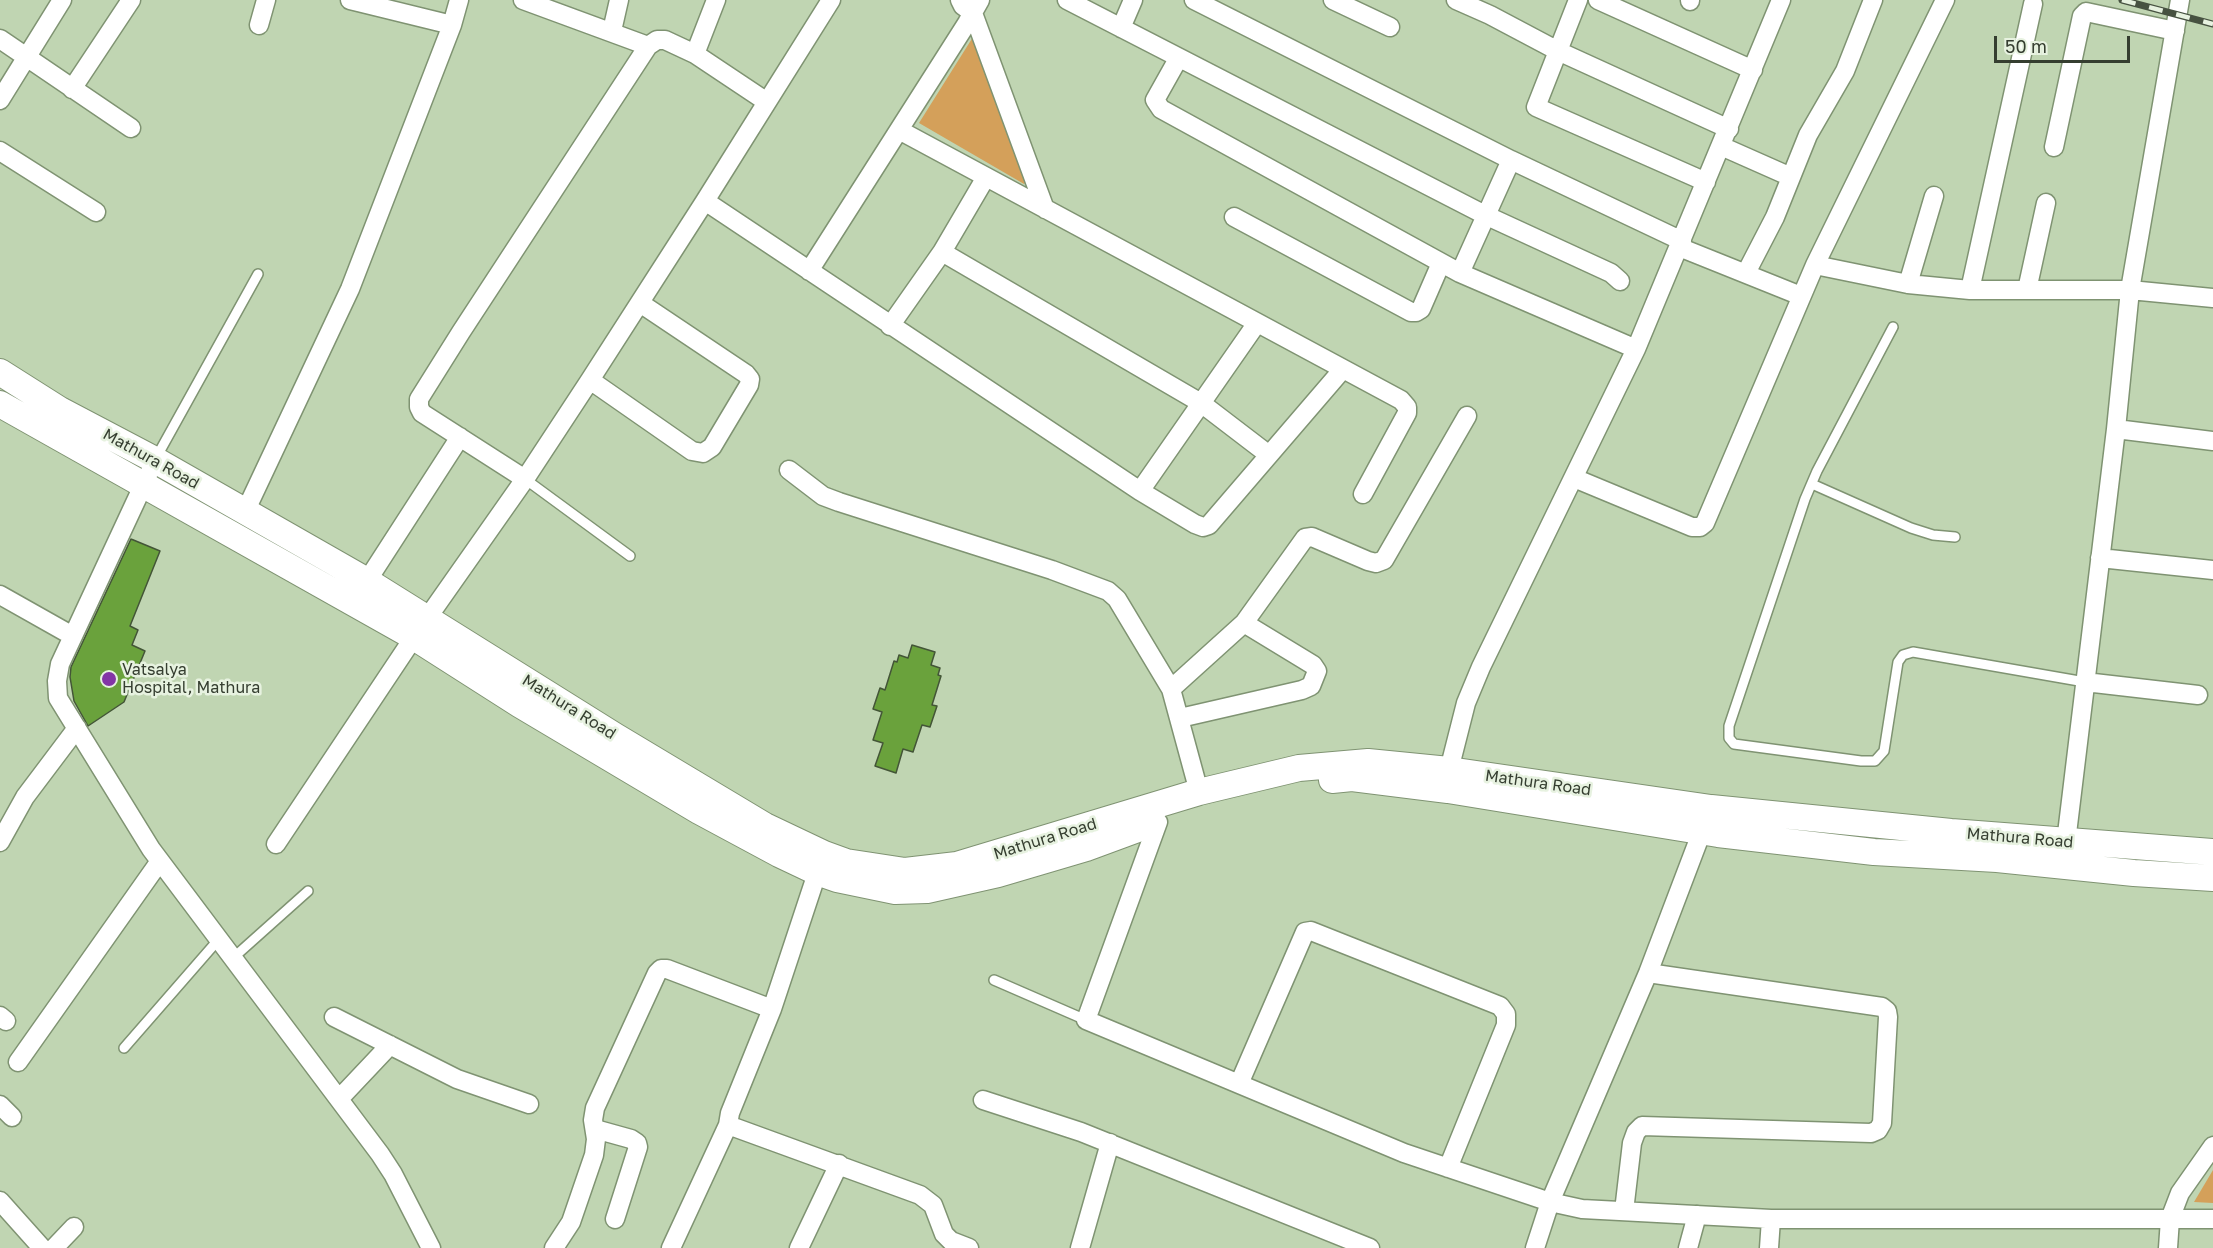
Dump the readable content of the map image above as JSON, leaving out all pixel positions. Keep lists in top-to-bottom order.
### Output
{
  "streets": {
    "main road": ["Mathura Road"]
  },
  "places": ["Vatsalya Hospital, Mathura"],
  "scale_bar": "50 m"
}
